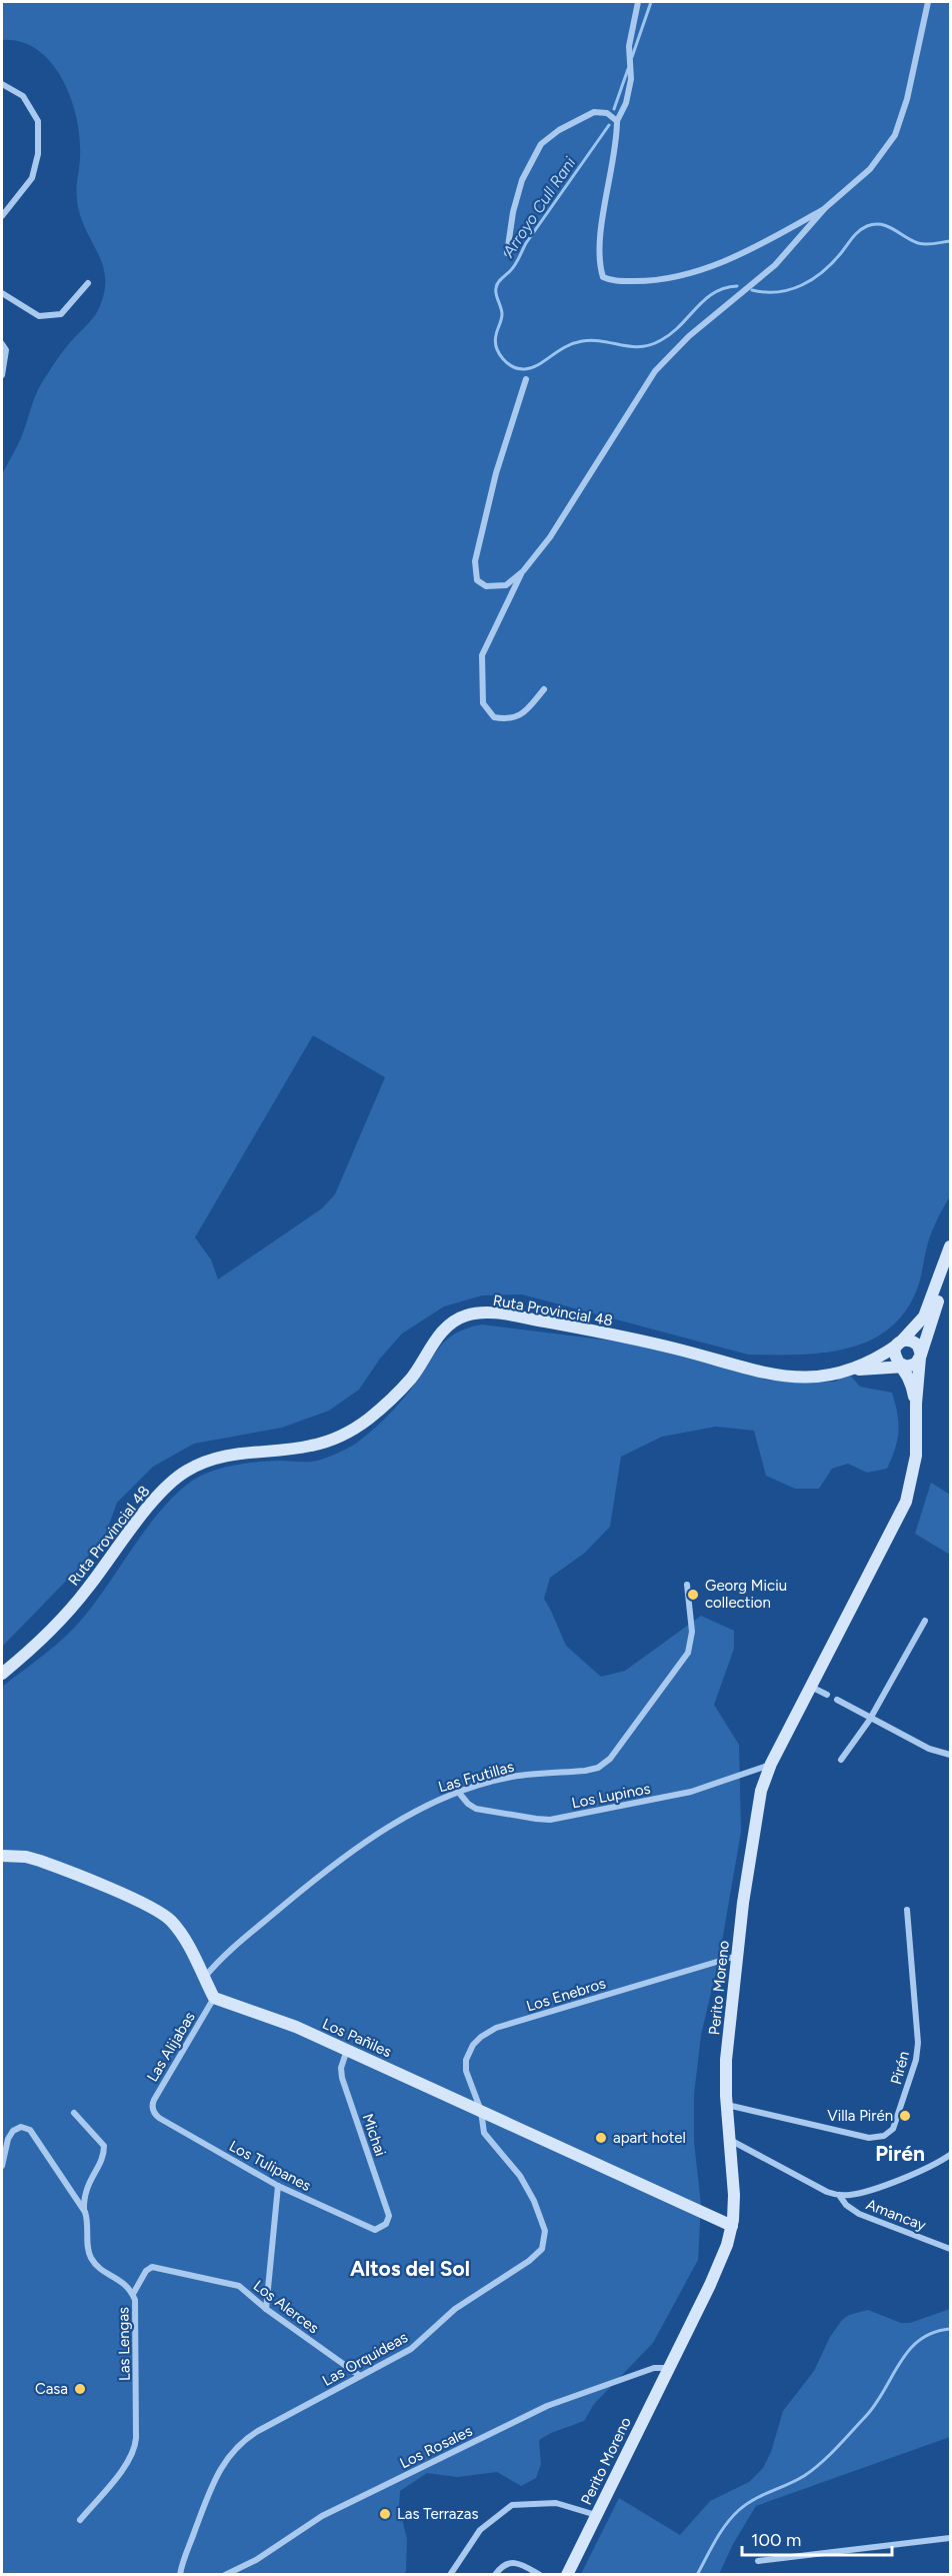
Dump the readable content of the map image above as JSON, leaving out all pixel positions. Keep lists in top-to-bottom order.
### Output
{
  "streets": {
    "main road": ["Ruta Provincial 48", "Perito Moreno", "Los Pañiles"],
    "street": [
      "Las Frutillas",
      "Los Lupinos",
      "Los Enebros",
      "Las Alijabas",
      "Pirén",
      "Michai",
      "Los Tulipanes",
      "Amancay",
      "Los Alerces",
      "Las Lengas",
      "Las Orquideas",
      "Los Rosales"
    ]
  },
  "crossings": [
    ["Ruta Provincial 48", "Perito Moreno"],
    ["Las Frutillas", "Los Lupinos"],
    ["Los Lupinos", "Perito Moreno"],
    ["Perito Moreno", "Los Enebros"],
    ["Perito Moreno", "Los Pañiles"],
    ["Perito Moreno", "Pirén"],
    ["Perito Moreno", "Los Rosales"],
    ["Los Enebros", "Los Pañiles"],
    ["Los Enebros", "Las Orquideas"],
    ["Los Pañiles", "Las Alijabas"],
    ["Los Pañiles", "Michai"],
    ["Los Pañiles", "Las Orquideas"],
    ["Las Alijabas", "Los Tulipanes"],
    ["Michai", "Los Tulipanes"],
    ["Los Alerces", "Las Lengas"],
    ["Los Alerces", "Las Orquideas"]
  ],
  "districts": ["Pirén", "Altos del Sol"],
  "water": ["Arroyo Cull Rani"],
  "places": [
    "Georg Miciu collection",
    "Villa Pirén",
    "apart hotel",
    "Casa",
    "Las Terrazas"
  ],
  "scale_bar": "100 m"
}
